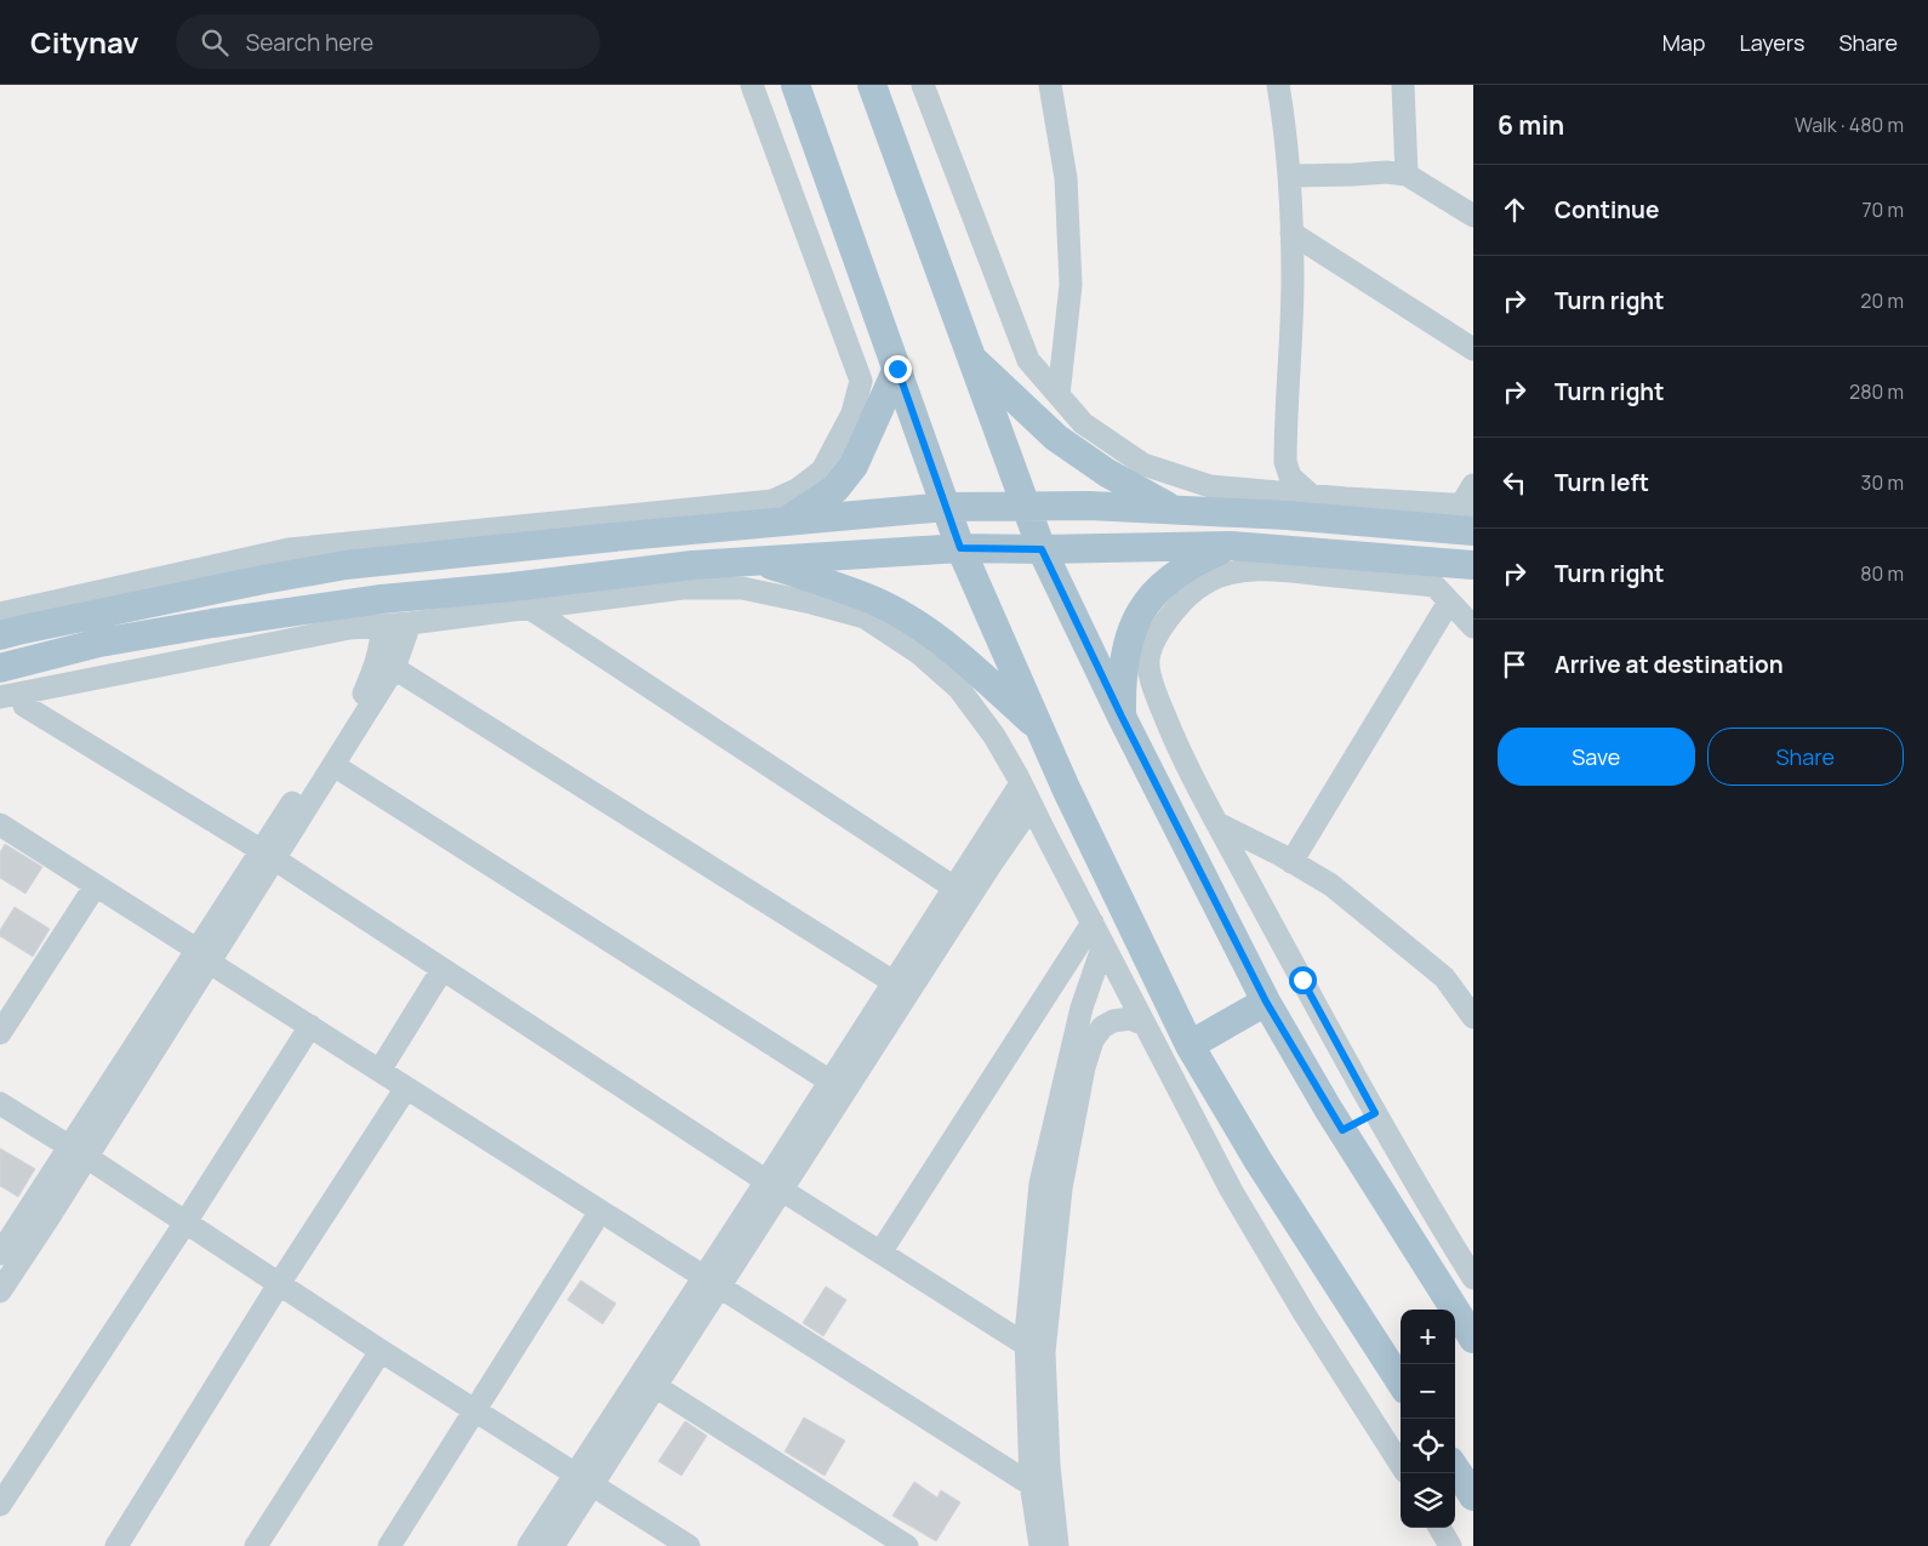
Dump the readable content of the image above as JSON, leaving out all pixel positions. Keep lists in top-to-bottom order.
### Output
{
  "page": {
    "header": "Citynav",
    "search": "Search here",
    "nav": ["Map", "Layers", "Share"],
    "heading": ["6 min", "Walk · 480 m"],
    "list": [
      ["Continue", "70 m"],
      ["Turn right", "20 m"],
      ["Turn right", "280 m"],
      ["Turn left", "30 m"],
      ["Turn right", "80 m"],
      "Arrive at destination"
    ],
    "buttons": ["Save", "Share"],
    "map_buttons": ["+", "−"]
  }
}
